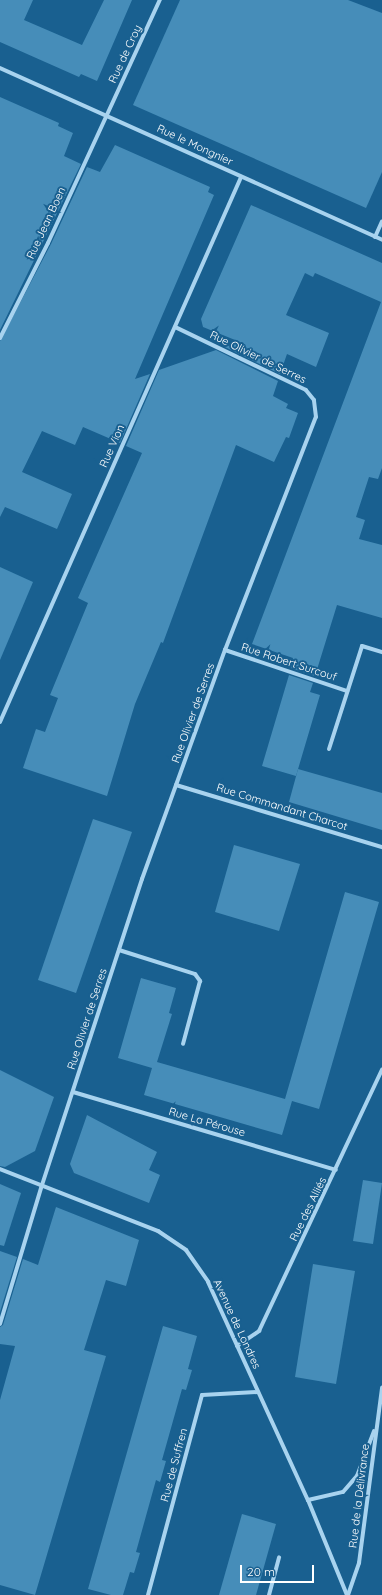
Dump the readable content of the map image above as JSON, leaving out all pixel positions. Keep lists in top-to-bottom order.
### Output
{
  "streets": {
    "street": [
      "Rue de Croy",
      "Rue le Mongnier",
      "Rue Jean Boen",
      "Rue Olivier de Serres",
      "Rue Vion",
      "Rue Robert Surcouf",
      "Rue Commandant Charcot",
      "Rue La Pérouse",
      "Rue des Alliés",
      "Avenue de Londres",
      "Rue de Suffren",
      "Rue de la Délivrance"
    ]
  },
  "crossings": [
    ["Rue de Croy", "Rue le Mongnier"],
    ["Rue de Croy", "Rue Jean Boen"],
    ["Rue le Mongnier", "Rue Jean Boen"],
    ["Rue le Mongnier", "Rue Vion"],
    ["Rue Olivier de Serres", "Rue Vion"],
    ["Rue Olivier de Serres", "Rue Robert Surcouf"],
    ["Rue Olivier de Serres", "Rue Commandant Charcot"],
    ["Rue Olivier de Serres", "Rue La Pérouse"],
    ["Rue Olivier de Serres", "Avenue de Londres"],
    ["Rue La Pérouse", "Rue des Alliés"],
    ["Rue des Alliés", "Avenue de Londres"],
    ["Avenue de Londres", "Rue de Suffren"],
    ["Avenue de Londres", "Rue de la Délivrance"]
  ],
  "scale_bar": "20 m"
}
